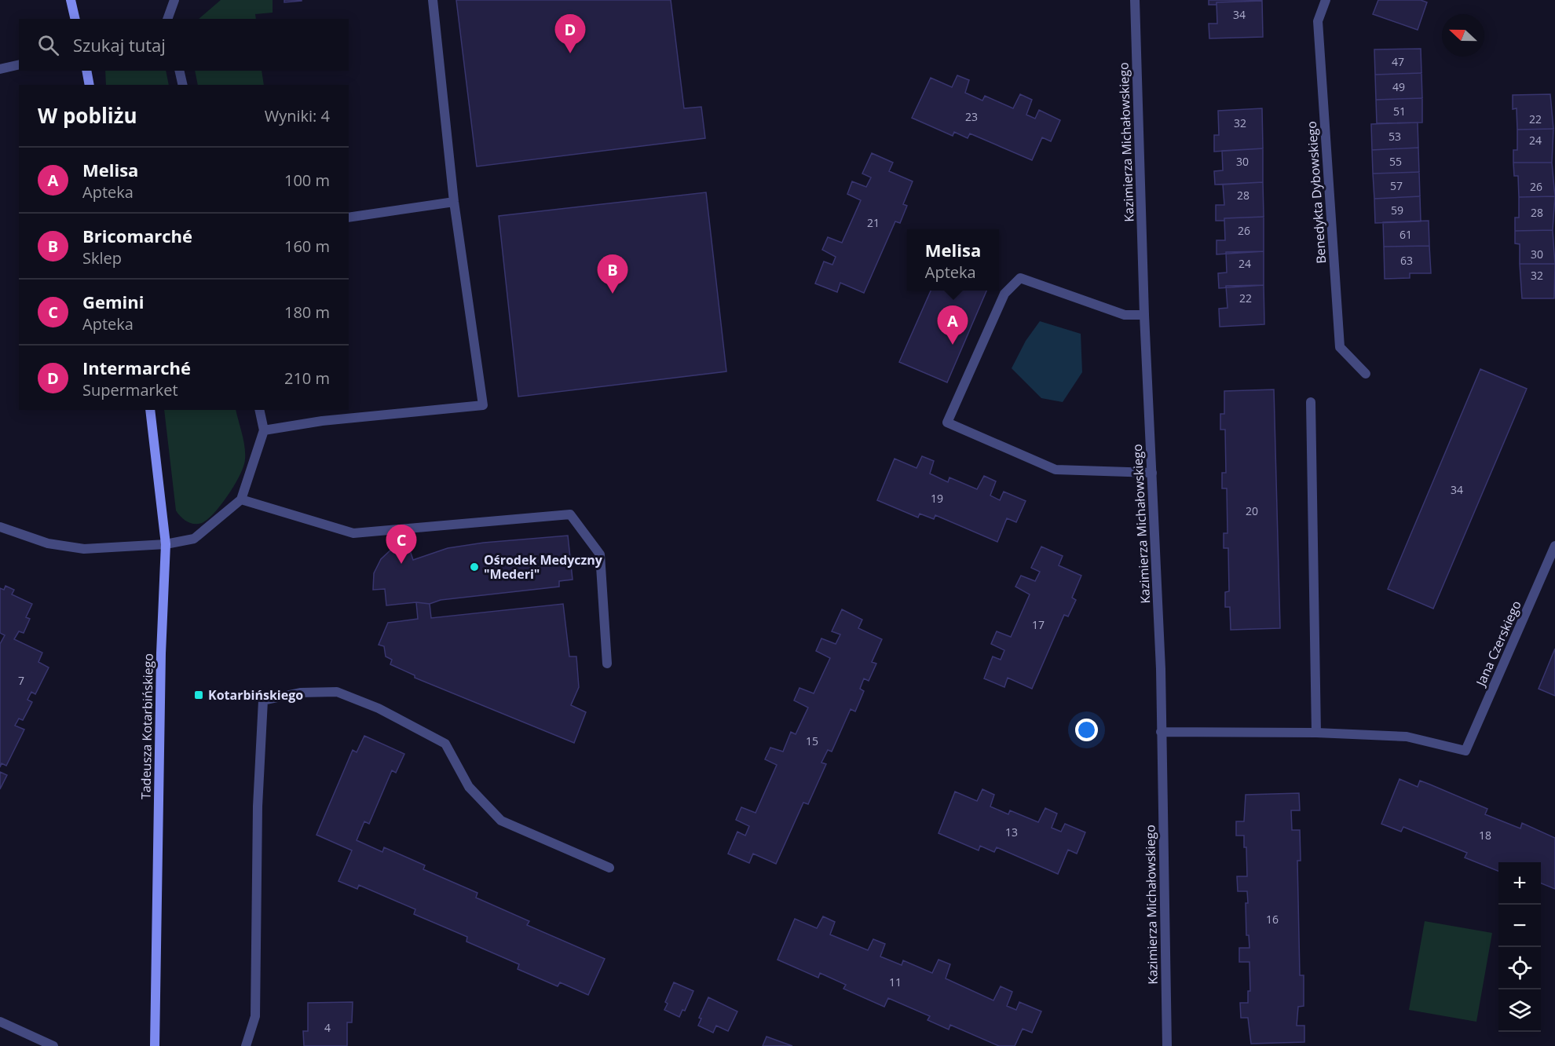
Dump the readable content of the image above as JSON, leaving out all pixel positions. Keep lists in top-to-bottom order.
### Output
{
  "streets": {
    "street": [
      "Kazimierza Michałowskiego",
      "Benedykta Dybowskiego",
      "Jana Czerskiego",
      "Tadeusza Kotarbińskiego"
    ]
  },
  "places": {
    "other": ["Ośrodek Medyczny \"Mederi\""],
    "transit": ["Kotarbińskiego"]
  },
  "house_numbers": [
    "34",
    "47",
    "49",
    "51",
    "23",
    "22",
    "32",
    "53",
    "24",
    "30",
    "55",
    "57",
    "26",
    "28",
    "59",
    "28",
    "21",
    "26",
    "61",
    "30",
    "63",
    "24",
    "32",
    "22",
    "34",
    "19",
    "20",
    "17",
    "7",
    "15",
    "13",
    "18",
    "16",
    "11",
    "4"
  ],
  "north": "left",
  "page": {
    "pins": [
      "D",
      "B",
      "A",
      "C"
    ],
    "search": "Szukaj tutaj",
    "heading": ["W pobliżu", "Wyniki: 4"],
    "list": [
      {
        "mark": "A",
        "name": "Melisa",
        "note": "Apteka",
        "value": "100 m"
      },
      {
        "mark": "B",
        "name": "Bricomarché",
        "note": "Sklep",
        "value": "160 m"
      },
      {
        "mark": "C",
        "name": "Gemini",
        "note": "Apteka",
        "value": "180 m"
      },
      {
        "mark": "D",
        "name": "Intermarché",
        "note": "Supermarket",
        "value": "210 m"
      }
    ],
    "popup": ["Melisa", "Apteka"],
    "map_buttons": ["+", "−"]
  }
}
